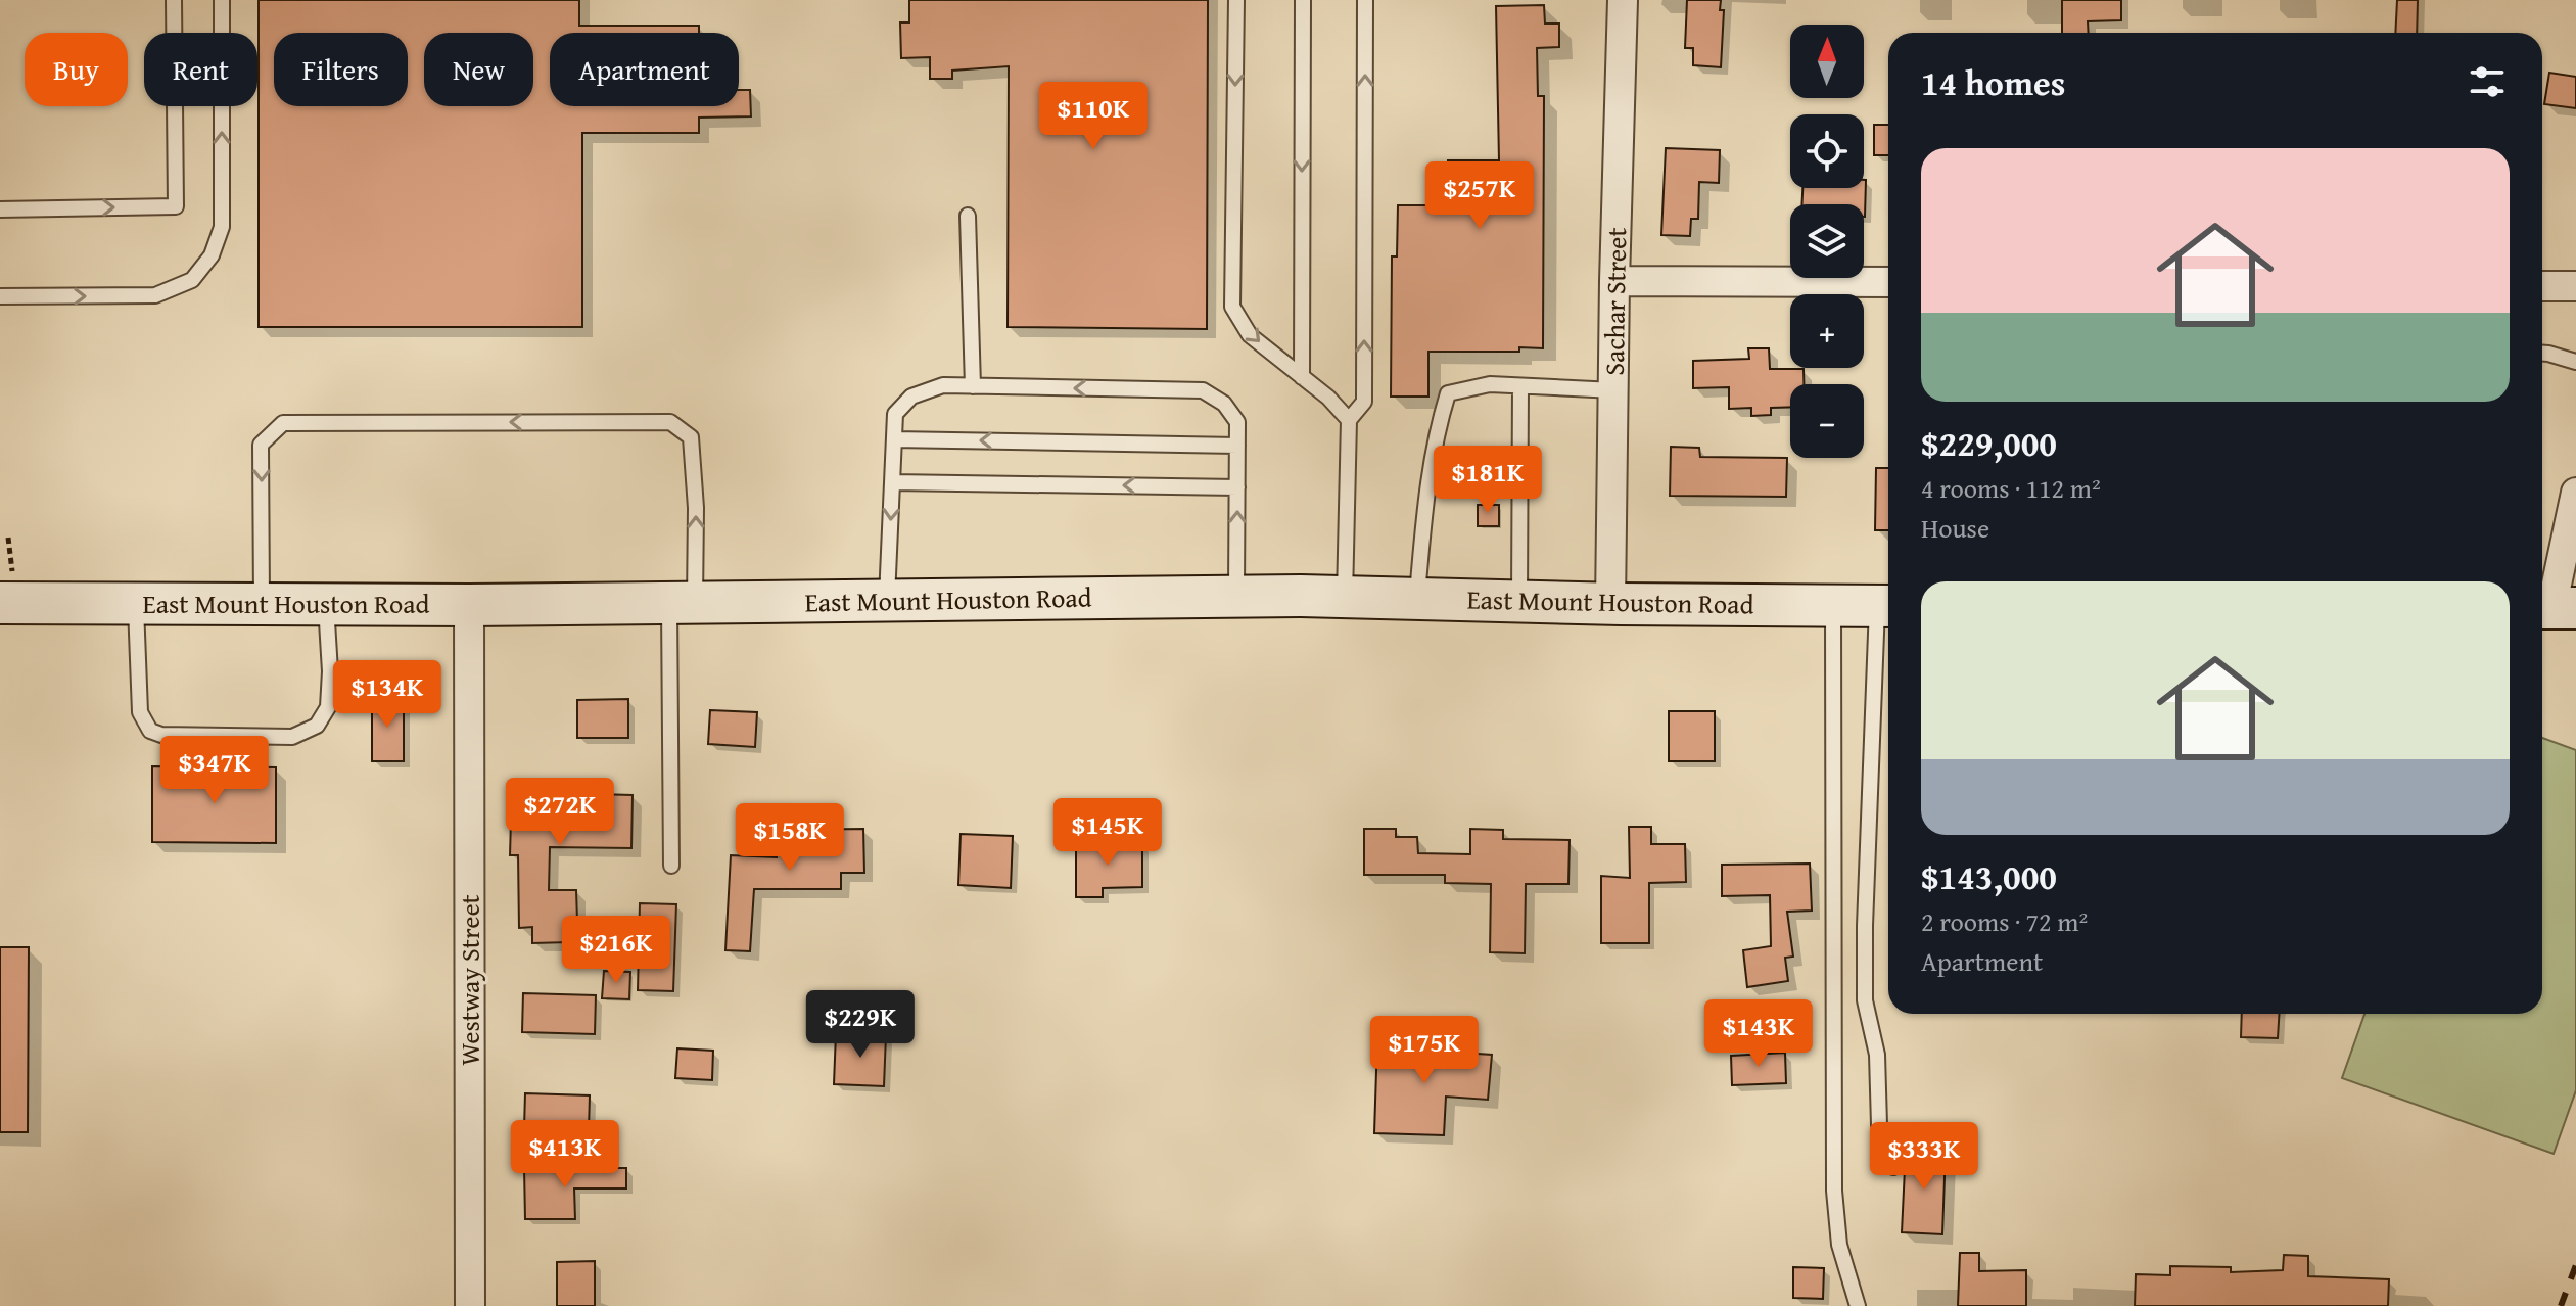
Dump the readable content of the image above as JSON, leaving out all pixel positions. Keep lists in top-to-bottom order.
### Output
{
  "streets": {
    "main road": ["East Mount Houston Road"],
    "street": ["Sachar Street", "Westway Street"]
  },
  "crossings": [
    ["Sachar Street", "East Mount Houston Road"],
    ["East Mount Houston Road", "Westway Street"]
  ],
  "north": "top",
  "page": {
    "map_buttons": ["+", "−"],
    "chip": [
      "Buy",
      "Rent",
      "Filters",
      "New",
      "Apartment"
    ],
    "heading": "14 homes",
    "price": [
      "$110K",
      "$257K",
      "$181K",
      "$134K",
      "$347K",
      "$272K",
      "$145K",
      "$158K",
      "$216K",
      "$229K",
      "$143K",
      "$175K",
      "$413K",
      "$333K"
    ],
    "list": [
      {
        "name": "$229,000",
        "note": "4 rooms · 112 m² · House"
      },
      {
        "name": "$143,000",
        "note": "2 rooms · 72 m² · Apartment"
      }
    ]
  }
}
